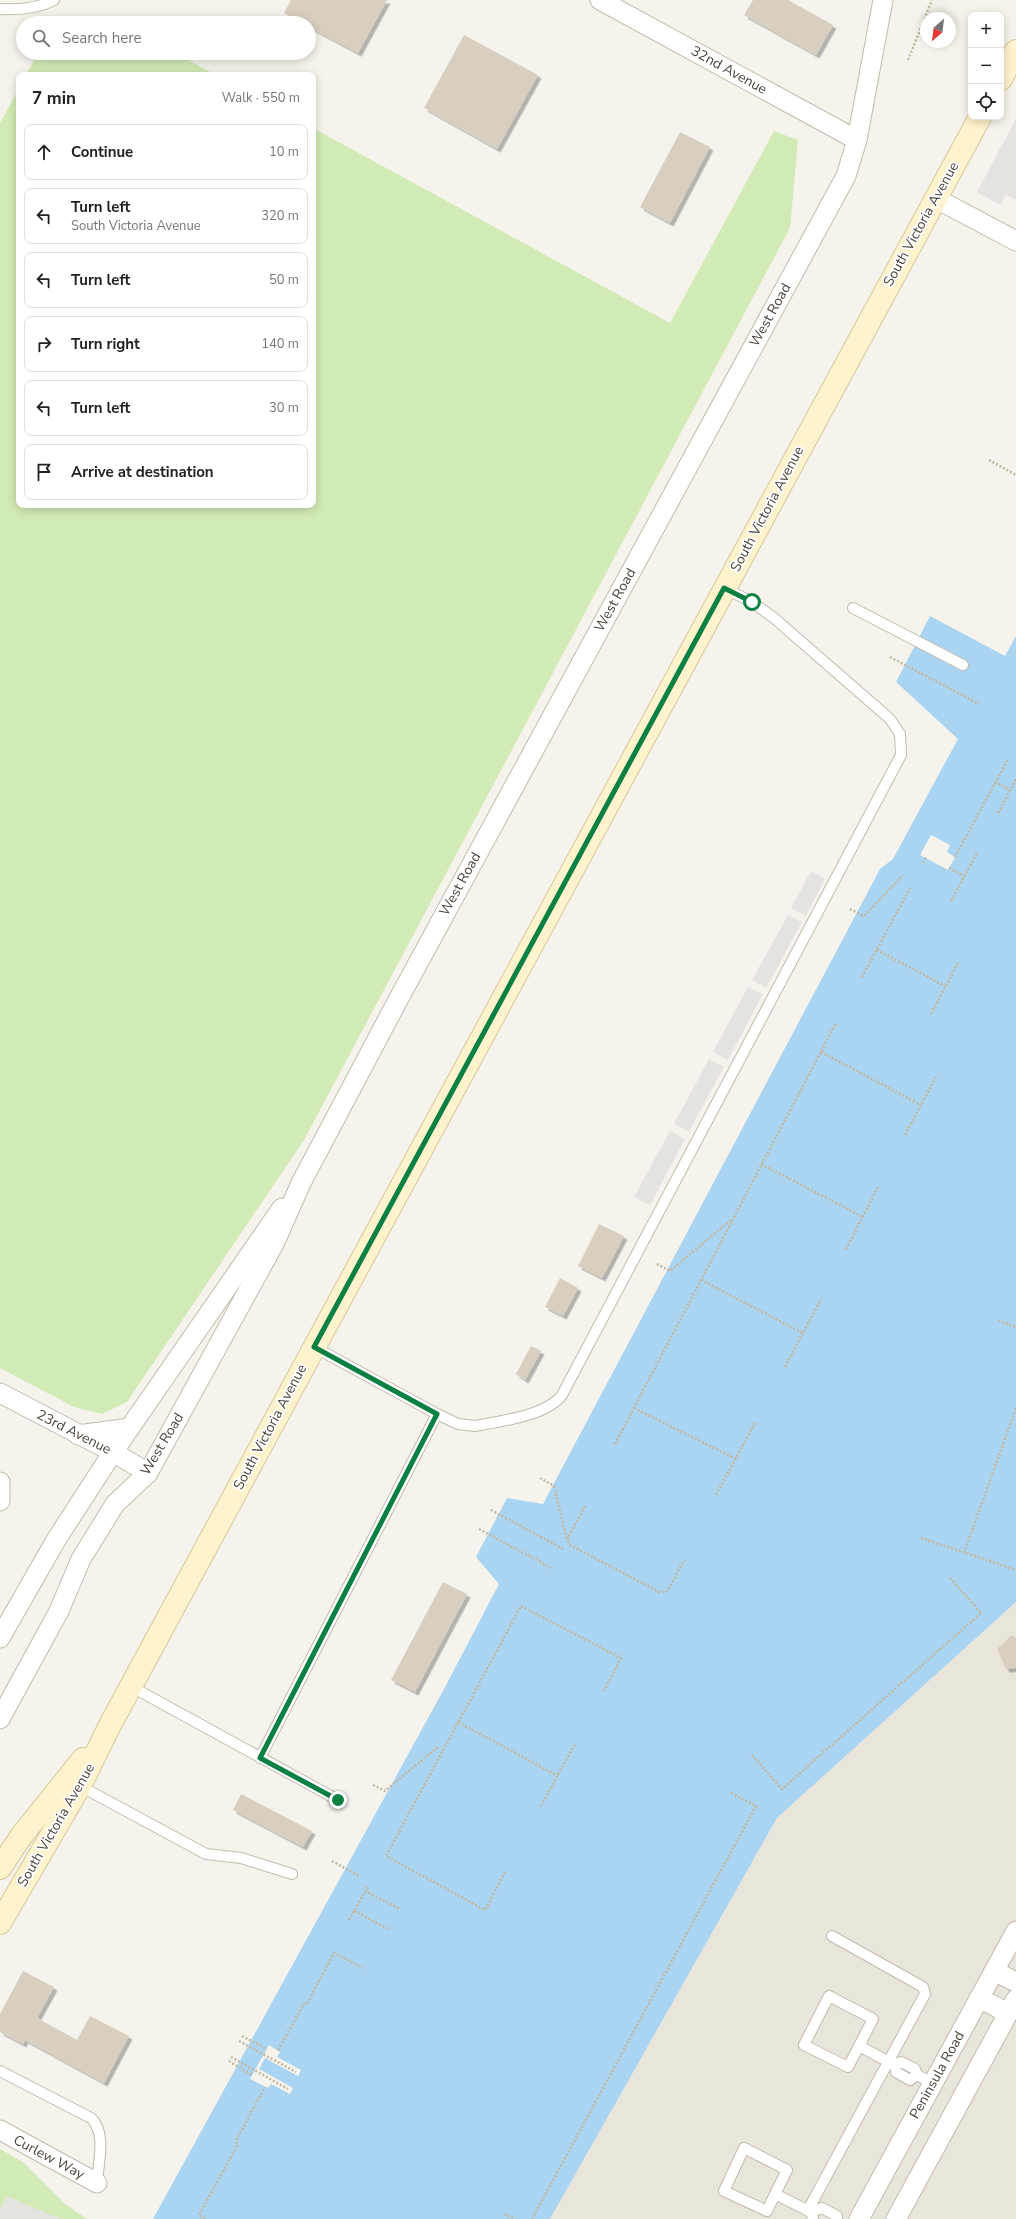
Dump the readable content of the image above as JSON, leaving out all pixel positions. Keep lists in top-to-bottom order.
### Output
{
  "streets": {
    "street": [
      "32nd Avenue",
      "South Victoria Avenue",
      "West Road",
      "23rd Avenue",
      "Peninsula Road",
      "Curlew Way"
    ]
  },
  "crossings": [
    ["32nd Avenue", "West Road"],
    ["West Road", "23rd Avenue"]
  ],
  "north": "bottom left",
  "page": {
    "map_buttons": ["+", "−"],
    "search": "Search here",
    "heading": ["7 min", "Walk · 550 m"],
    "list": [
      ["Continue", "10 m"],
      ["Turn left", "South Victoria Avenue", "320 m"],
      ["Turn left", "50 m"],
      ["Turn right", "140 m"],
      ["Turn left", "30 m"],
      "Arrive at destination"
    ]
  }
}
